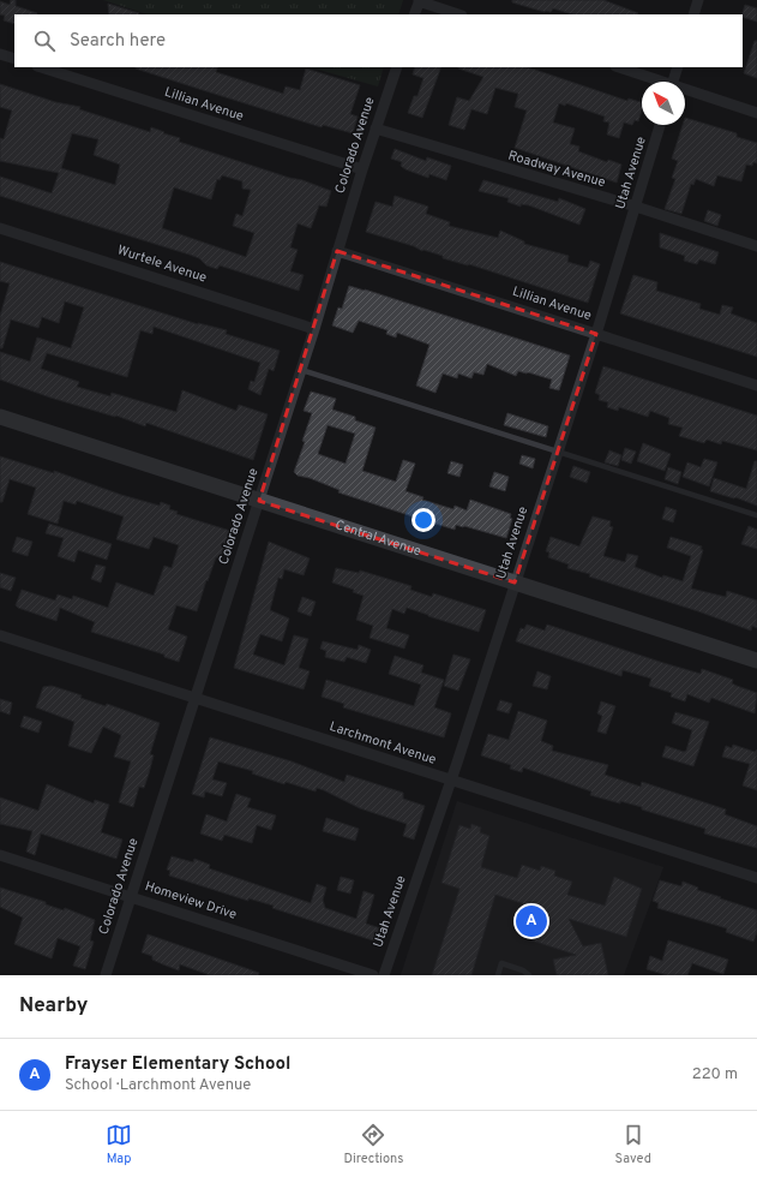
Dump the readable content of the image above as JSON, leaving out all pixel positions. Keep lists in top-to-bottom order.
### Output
{
  "streets": {
    "street": [
      "Lillian Avenue",
      "Colorado Avenue",
      "Roadway Avenue",
      "Utah Avenue",
      "Wurtele Avenue",
      "Central Avenue",
      "Larchmont Avenue",
      "Homeview Drive"
    ]
  },
  "crossings": [
    ["Lillian Avenue", "Colorado Avenue"],
    ["Lillian Avenue", "Utah Avenue"],
    ["Colorado Avenue", "Roadway Avenue"],
    ["Colorado Avenue", "Wurtele Avenue"],
    ["Colorado Avenue", "Central Avenue"],
    ["Colorado Avenue", "Larchmont Avenue"],
    ["Colorado Avenue", "Homeview Drive"],
    ["Roadway Avenue", "Utah Avenue"],
    ["Utah Avenue", "Central Avenue"],
    ["Utah Avenue", "Larchmont Avenue"]
  ],
  "north": "top left",
  "page": {
    "search": "Search here",
    "pins": "A",
    "heading": "Nearby",
    "list": [
      {
        "mark": "A",
        "name": "Frayser Elementary School",
        "note": "School · Larchmont Avenue",
        "value": "220 m"
      }
    ],
    "nav": ["Map", "Directions", "Saved"]
  }
}
